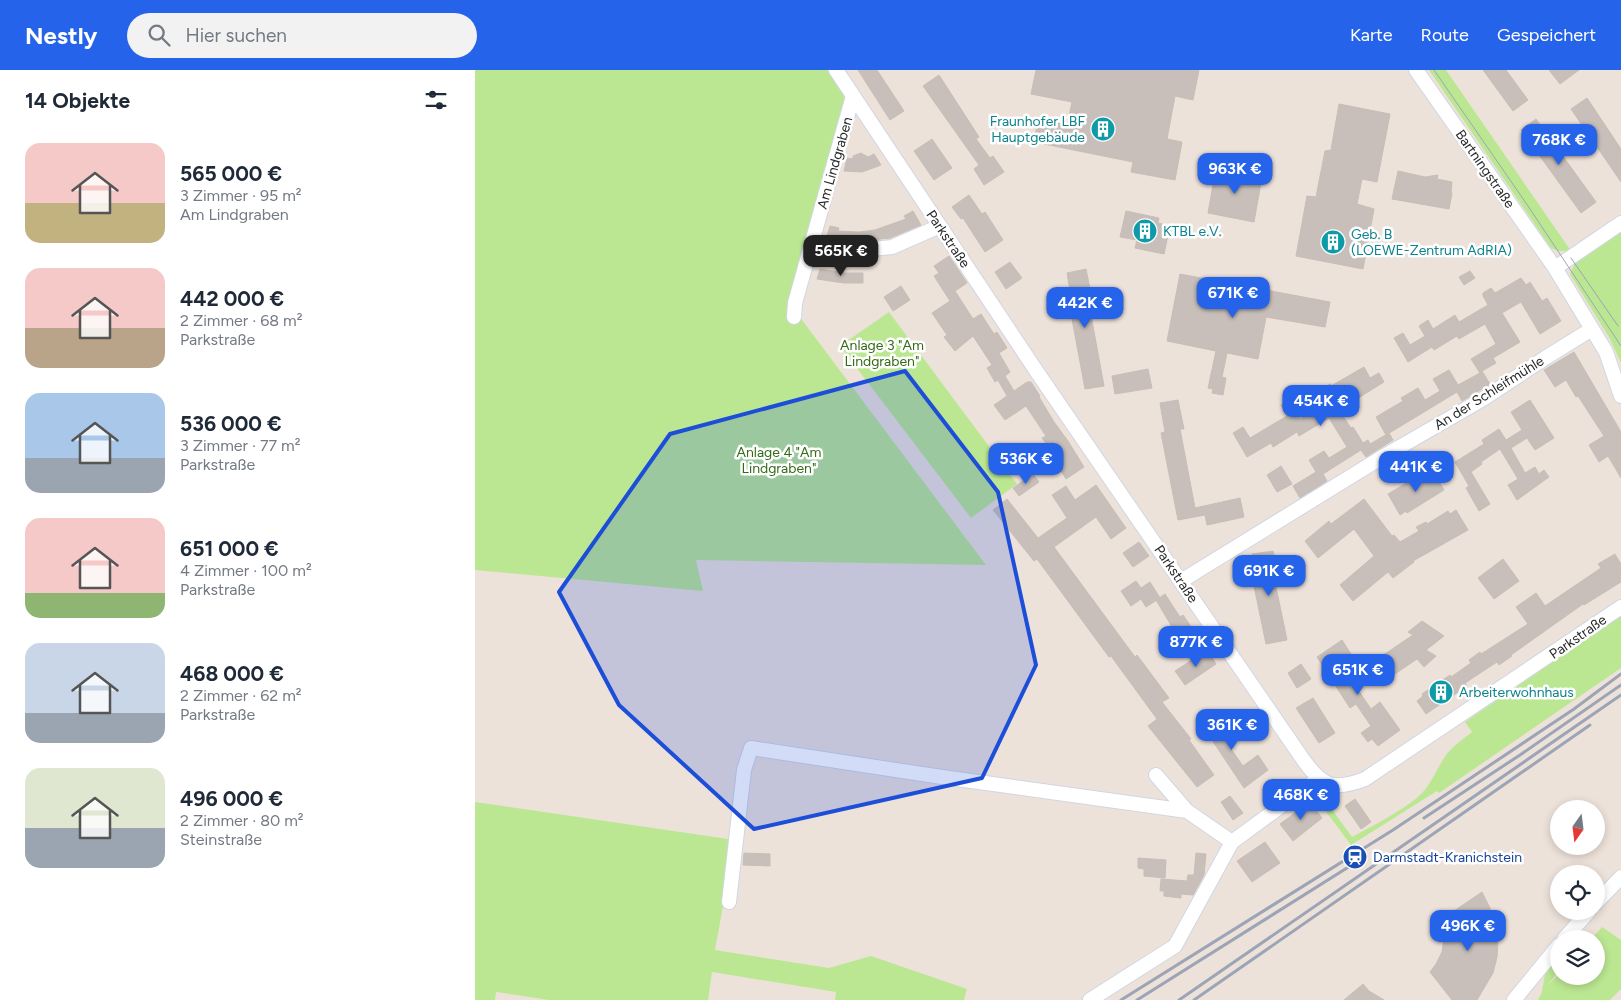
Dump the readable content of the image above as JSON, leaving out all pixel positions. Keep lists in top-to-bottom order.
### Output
{
  "streets": {
    "street": [
      "Am Lindgraben",
      "Bartningstraße",
      "Parkstraße",
      "An der Schleifmühle"
    ]
  },
  "crossings": [
    ["Am Lindgraben", "Parkstraße"],
    ["Bartningstraße", "An der Schleifmühle"],
    ["Parkstraße", "An der Schleifmühle"]
  ],
  "parks": ["Anlage 3 \"Am Lindgraben\"", "Anlage 4 \"Am Lindgraben\""],
  "places": {
    "building": [
      "Fraunhofer LBF Hauptgebäude",
      "KTBL e.V.",
      "Geb. B (LOEWE-Zentrum AdRIA)",
      "Arbeiterwohnhaus"
    ],
    "station": ["Darmstadt-Kranichstein"]
  },
  "north": "bottom",
  "page": {
    "header": "Nestly",
    "search": "Hier suchen",
    "nav": ["Karte", "Route", "Gespeichert"],
    "heading": "14 Objekte",
    "price": [
      "768K €",
      "963K €",
      "565K €",
      "671K €",
      "442K €",
      "454K €",
      "536K €",
      "441K €",
      "691K €",
      "877K €",
      "651K €",
      "361K €",
      "468K €",
      "496K €"
    ],
    "list": [
      {
        "name": "565 000 €",
        "note": "3 Zimmer · 95 m² · Am Lindgraben"
      },
      {
        "name": "442 000 €",
        "note": "2 Zimmer · 68 m² · Parkstraße"
      },
      {
        "name": "536 000 €",
        "note": "3 Zimmer · 77 m² · Parkstraße"
      },
      {
        "name": "651 000 €",
        "note": "4 Zimmer · 100 m² · Parkstraße"
      },
      {
        "name": "468 000 €",
        "note": "2 Zimmer · 62 m² · Parkstraße"
      },
      {
        "name": "496 000 €",
        "note": "2 Zimmer · 80 m² · Steinstraße"
      }
    ]
  }
}
